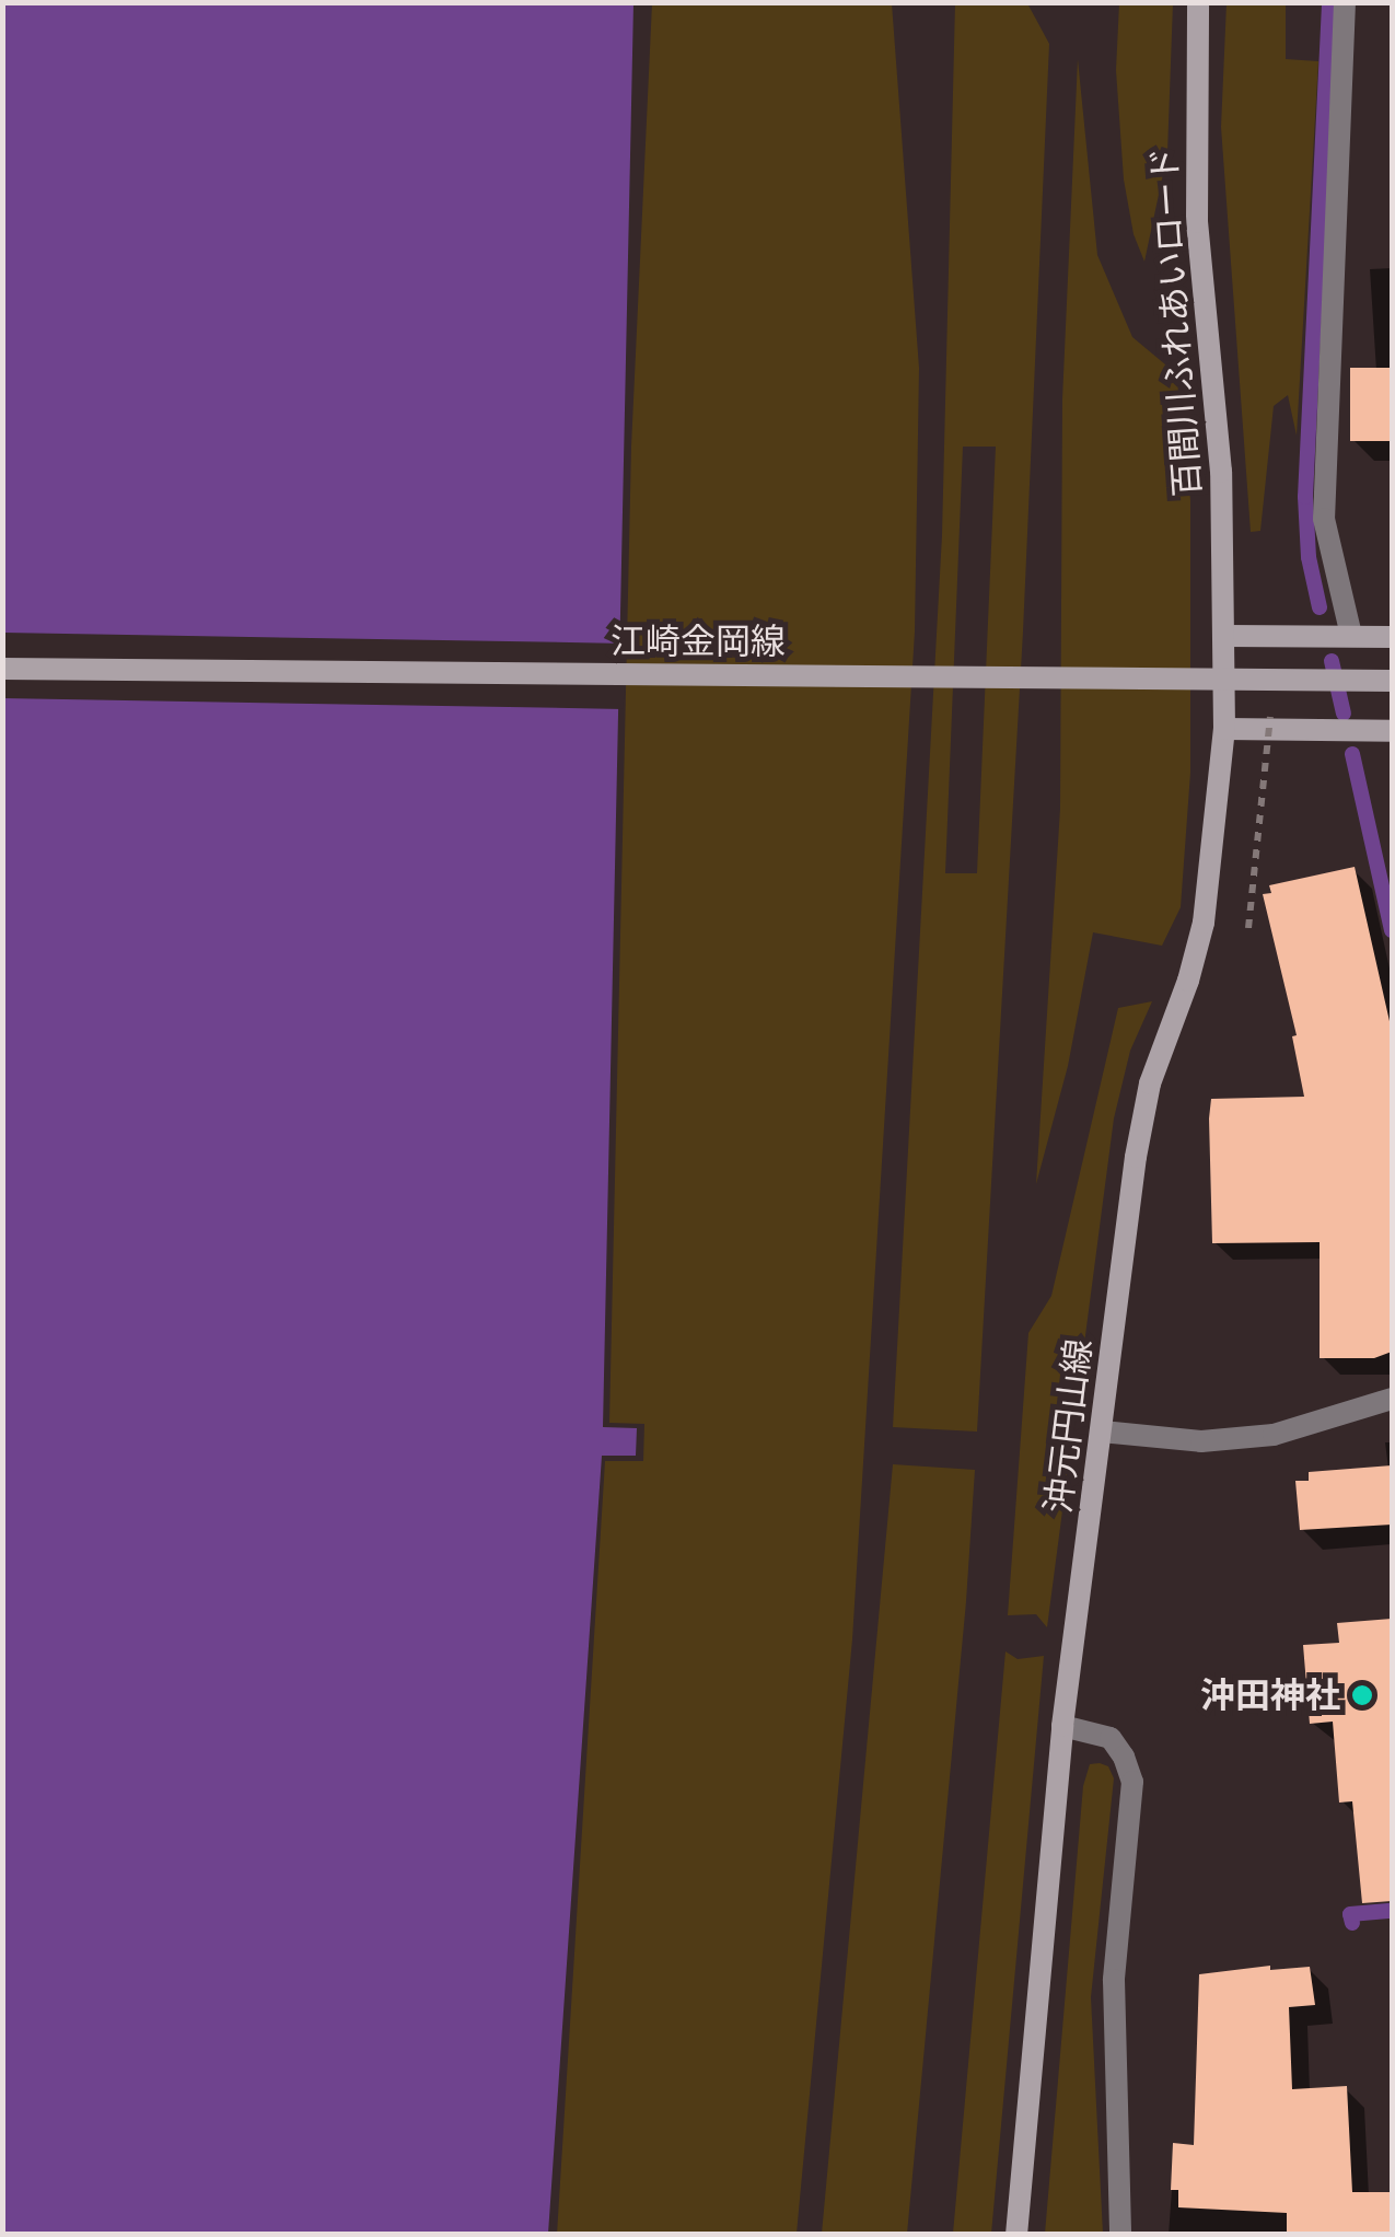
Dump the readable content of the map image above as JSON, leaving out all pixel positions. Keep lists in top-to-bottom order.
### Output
{
  "streets": {
    "main road": ["百間川ふれあいロード", "江崎金岡線", "沖元円山線"]
  },
  "crossings": [
    ["百間川ふれあいロード", "沖元円山線"]
  ],
  "places": ["沖田神社"]
}
